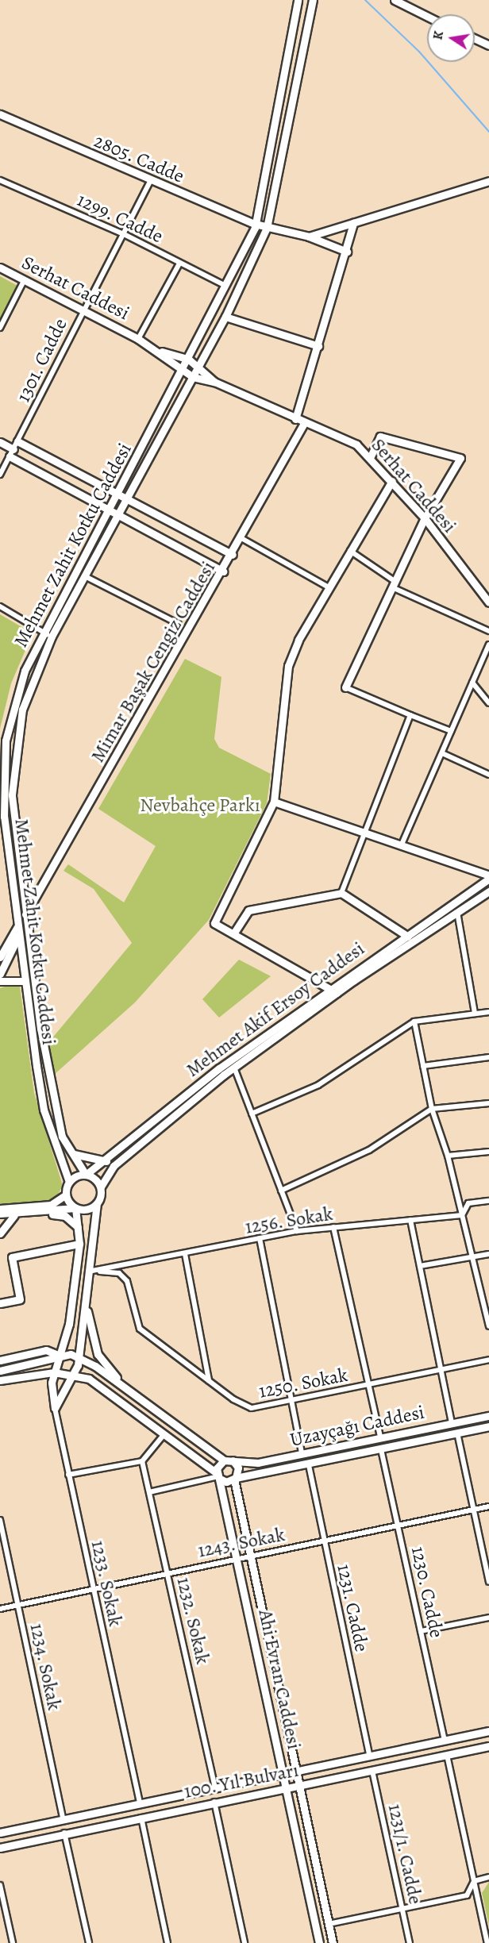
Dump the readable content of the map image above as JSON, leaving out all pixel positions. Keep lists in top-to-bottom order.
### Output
{
  "streets": {
    "main road": [
      "2805. Cadde",
      "Serhat Caddesi",
      "Mehmet Zahit Kotku Caddesi",
      "Mimar Başak Cengiz Caddesi",
      "Mehmet Akif Ersoy Caddesi",
      "Uzayçağı Caddesi",
      "Ahi Evran Caddesi",
      "100. Yıl Bulvarı"
    ],
    "street": [
      "1299. Cadde",
      "1301. Cadde",
      "1256. Sokak",
      "1250. Sokak",
      "1243. Sokak",
      "1233. Sokak",
      "1230. Cadde",
      "1231. Cadde",
      "1232. Sokak",
      "1234. Sokak",
      "1231/1. Cadde"
    ]
  },
  "crossings": [
    ["2805. Cadde", "1301. Cadde"],
    ["2805. Cadde", "Mehmet Zahit Kotku Caddesi"],
    ["1299. Cadde", "1301. Cadde"],
    ["1299. Cadde", "Mehmet Zahit Kotku Caddesi"],
    ["Serhat Caddesi", "1301. Cadde"],
    ["Serhat Caddesi", "Mehmet Zahit Kotku Caddesi"],
    ["Serhat Caddesi", "Mimar Başak Cengiz Caddesi"],
    ["Mehmet Zahit Kotku Caddesi", "Mimar Başak Cengiz Caddesi"],
    ["Mehmet Zahit Kotku Caddesi", "Mehmet Akif Ersoy Caddesi"],
    ["1256. Sokak", "1250. Sokak"],
    ["Uzayçağı Caddesi", "1230. Cadde"],
    ["Uzayçağı Caddesi", "1231. Cadde"],
    ["Uzayçağı Caddesi", "Ahi Evran Caddesi"],
    ["1243. Sokak", "1233. Sokak"],
    ["1243. Sokak", "1230. Cadde"],
    ["1243. Sokak", "1231. Cadde"],
    ["1243. Sokak", "1232. Sokak"],
    ["1243. Sokak", "1234. Sokak"],
    ["1243. Sokak", "Ahi Evran Caddesi"],
    ["1233. Sokak", "100. Yıl Bulvarı"],
    ["1230. Cadde", "100. Yıl Bulvarı"],
    ["1231. Cadde", "100. Yıl Bulvarı"],
    ["1232. Sokak", "100. Yıl Bulvarı"],
    ["1234. Sokak", "100. Yıl Bulvarı"],
    ["Ahi Evran Caddesi", "100. Yıl Bulvarı"],
    ["100. Yıl Bulvarı", "1231/1. Cadde"]
  ],
  "parks": ["Nevbahçe Parkı"],
  "north": "left"
}
